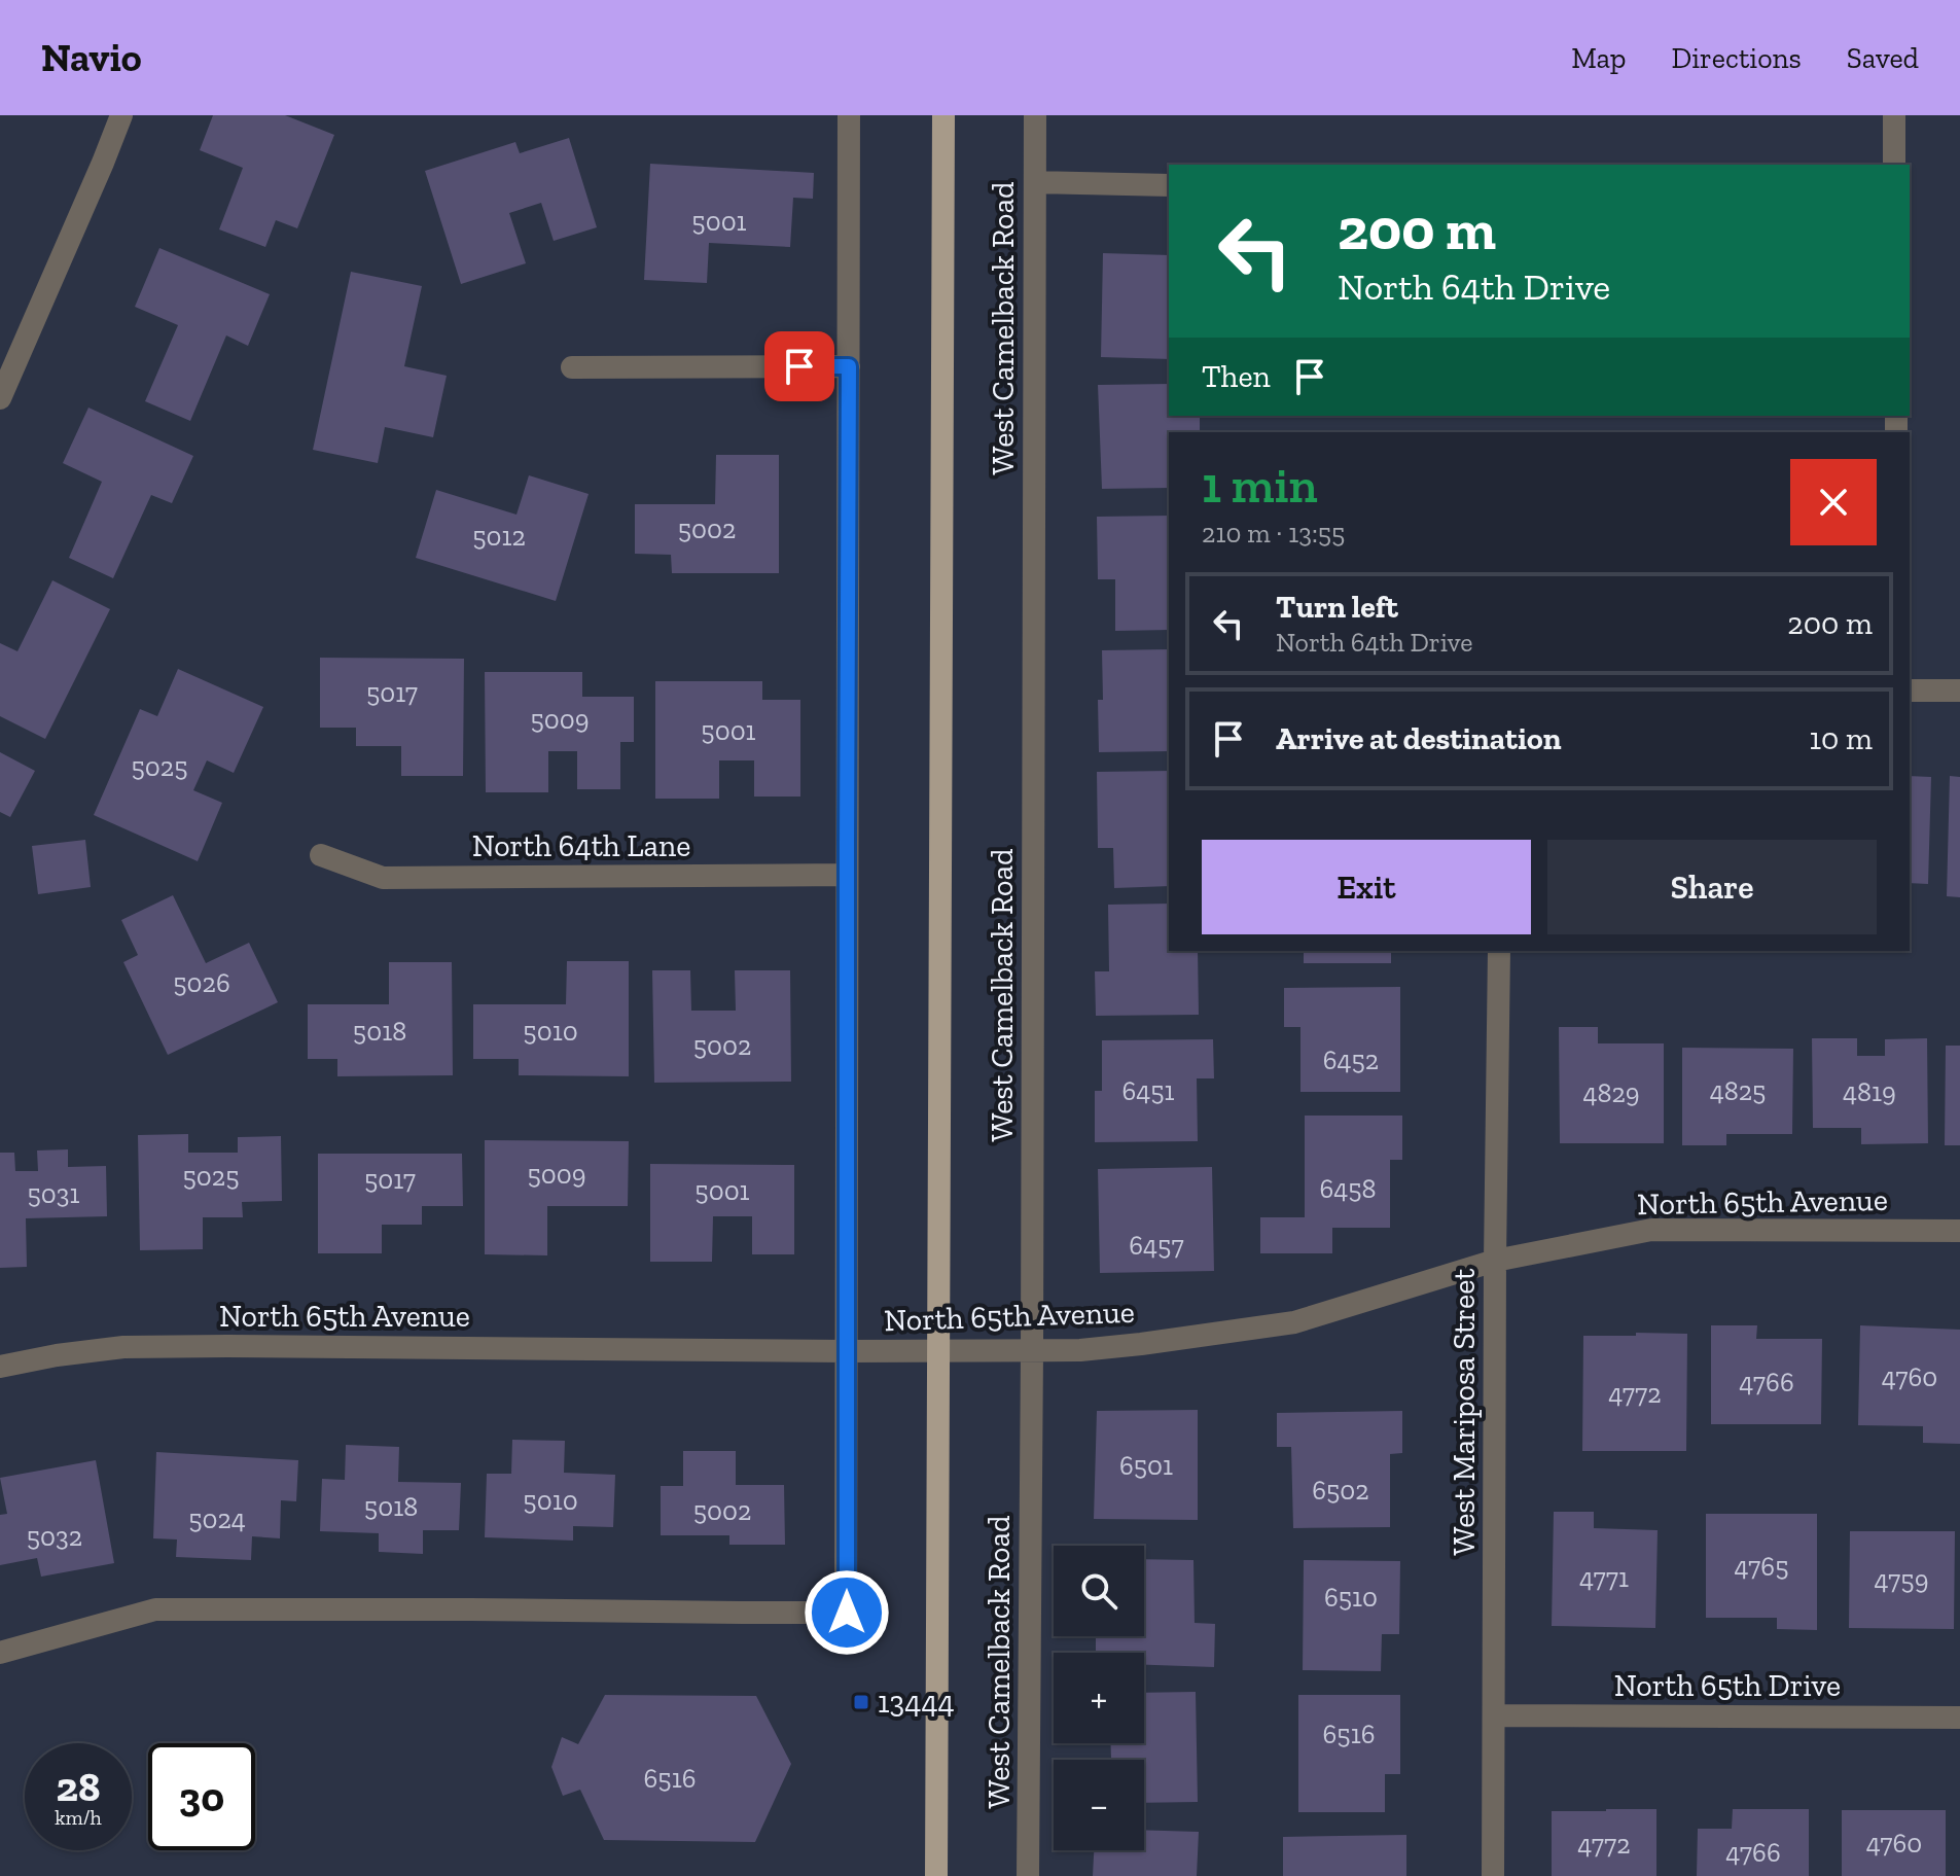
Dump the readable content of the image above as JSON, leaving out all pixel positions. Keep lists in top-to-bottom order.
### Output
{
  "streets": {
    "main road": ["West Camelback Road"],
    "street": [
      "North 64th Lane",
      "North 65th Avenue",
      "West Mariposa Street",
      "North 65th Drive"
    ]
  },
  "crossings": [
    ["West Camelback Road", "North 65th Avenue"],
    ["North 65th Avenue", "West Mariposa Street"],
    ["West Mariposa Street", "North 65th Drive"]
  ],
  "places": {
    "transit": ["13444"]
  },
  "house_numbers": [
    "5001",
    "5002",
    "5012",
    "5017",
    "5009",
    "5001",
    "5025",
    "5026",
    "5018",
    "5010",
    "5002",
    "6452",
    "6451",
    "4825",
    "4819",
    "4829",
    "5009",
    "5025",
    "5017",
    "6458",
    "5001",
    "5031",
    "6457",
    "4760",
    "4766",
    "4772",
    "6501",
    "6502",
    "5010",
    "5018",
    "5002",
    "5024",
    "5032",
    "4765",
    "4771",
    "4759",
    "6510",
    "6516",
    "6516",
    "4760",
    "4772",
    "4766"
  ],
  "page": {
    "header": "Navio",
    "nav": ["Map", "Directions", "Saved"],
    "turn": ["200 m", "North 64th Drive"],
    "then": "Then",
    "heading": ["1 min", "210 m · 13:55"],
    "list": [
      {
        "name": "Turn left",
        "note": "North 64th Drive",
        "value": "200 m"
      },
      {
        "name": "Arrive at destination",
        "value": "10 m"
      }
    ],
    "buttons": ["Exit", "Share"],
    "map_buttons": ["+", "−"],
    "speed": "28 km/h",
    "limit": "30"
  }
}
